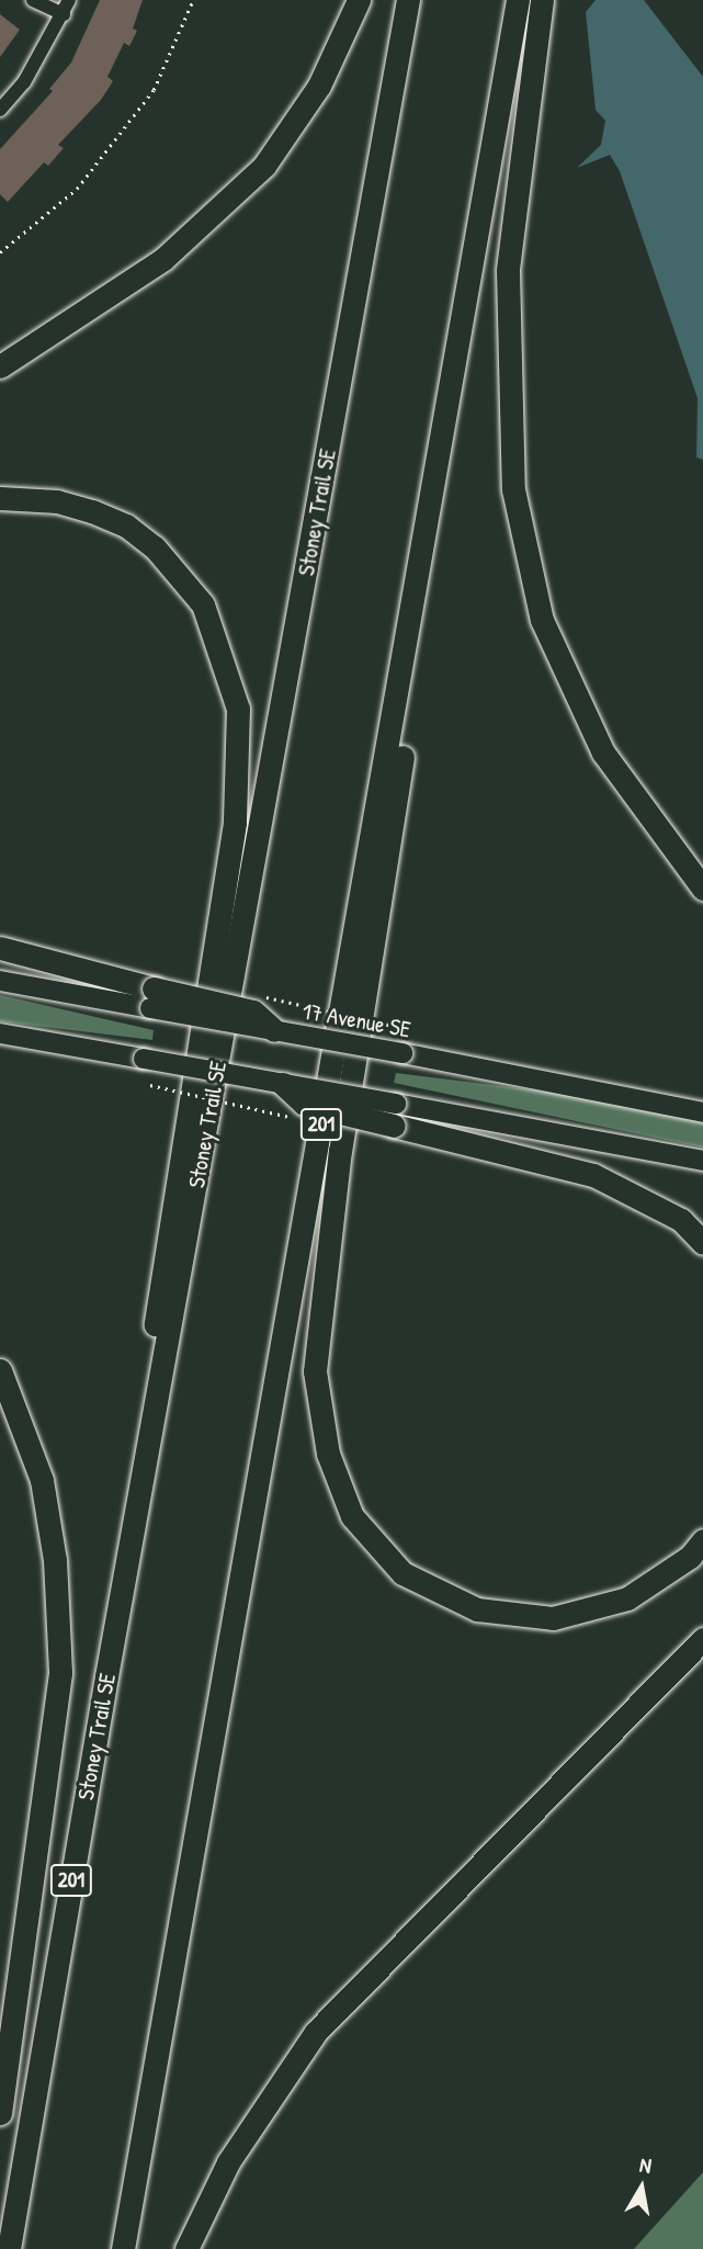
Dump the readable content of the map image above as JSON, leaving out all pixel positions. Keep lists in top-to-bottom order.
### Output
{
  "streets": {
    "highway": ["Stoney Trail SE", "201"],
    "main road": ["17 Avenue SE"]
  },
  "north": "top"
}
